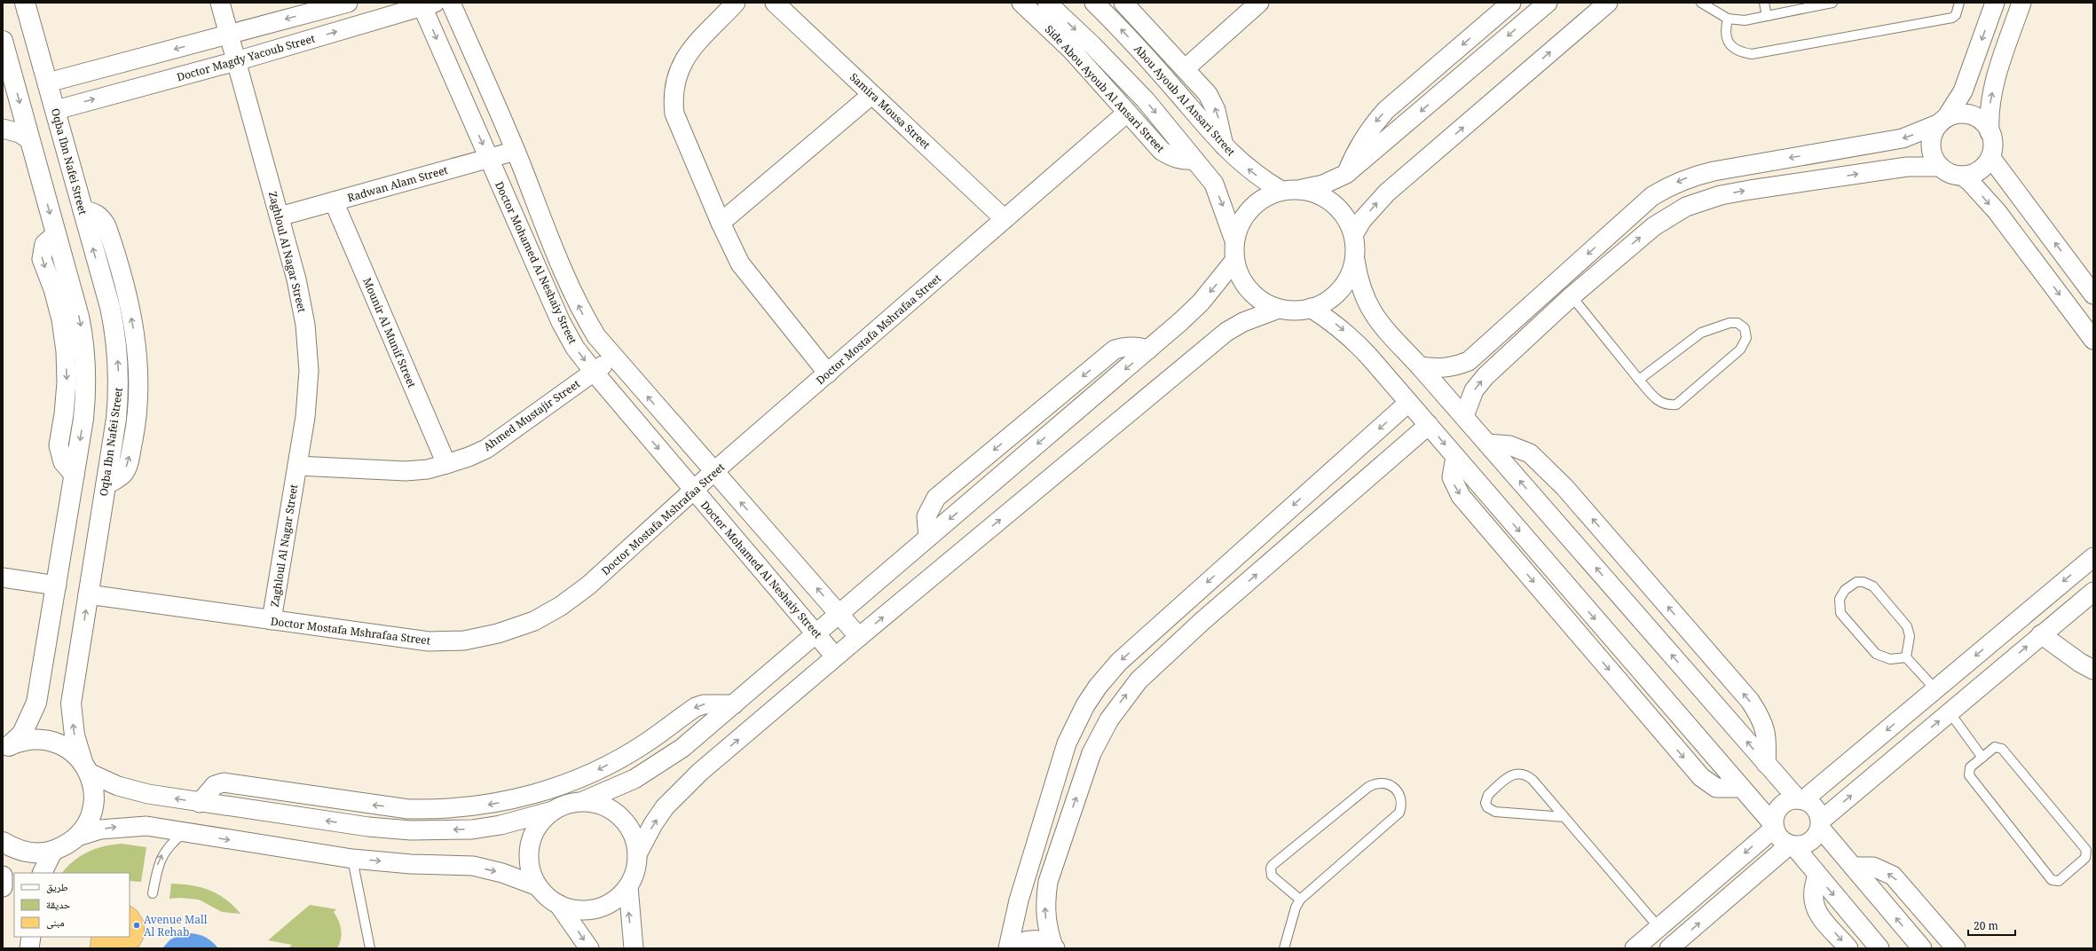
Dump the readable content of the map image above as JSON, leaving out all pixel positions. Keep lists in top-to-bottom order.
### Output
{
  "streets": {
    "street": [
      "Doctor Magdy Yacoub Street",
      "Side Abou Ayoub Al Ansari Street",
      "Abou Ayoub Al Ansari Street",
      "Samira Mousa Street",
      "Oqba Ibn Nafei Street",
      "Radwan Alam Street",
      "Zaghloul Al Nagar Street",
      "Doctor Mohamed Al Neshaiy Street",
      "Doctor Mostafa Mshrafaa Street",
      "Mounir Al Munif Street",
      "Ahmed Mustajir Street"
    ]
  },
  "crossings": [
    ["Doctor Magdy Yacoub Street", "Oqba Ibn Nafei Street"],
    ["Doctor Magdy Yacoub Street", "Zaghloul Al Nagar Street"],
    ["Doctor Magdy Yacoub Street", "Doctor Mohamed Al Neshaiy Street"],
    ["Side Abou Ayoub Al Ansari Street", "Doctor Mostafa Mshrafaa Street"],
    ["Samira Mousa Street", "Doctor Mostafa Mshrafaa Street"],
    ["Oqba Ibn Nafei Street", "Doctor Mostafa Mshrafaa Street"],
    ["Radwan Alam Street", "Zaghloul Al Nagar Street"],
    ["Radwan Alam Street", "Doctor Mohamed Al Neshaiy Street"],
    ["Radwan Alam Street", "Mounir Al Munif Street"],
    ["Zaghloul Al Nagar Street", "Doctor Mostafa Mshrafaa Street"],
    ["Zaghloul Al Nagar Street", "Ahmed Mustajir Street"],
    ["Doctor Mohamed Al Neshaiy Street", "Doctor Mostafa Mshrafaa Street"],
    ["Doctor Mohamed Al Neshaiy Street", "Ahmed Mustajir Street"],
    ["Mounir Al Munif Street", "Ahmed Mustajir Street"]
  ],
  "places": ["Avenue Mall Al Rehab"],
  "legend": ["طريق", "حديقة", "مبنى"],
  "scale_bar": "20 m"
}
